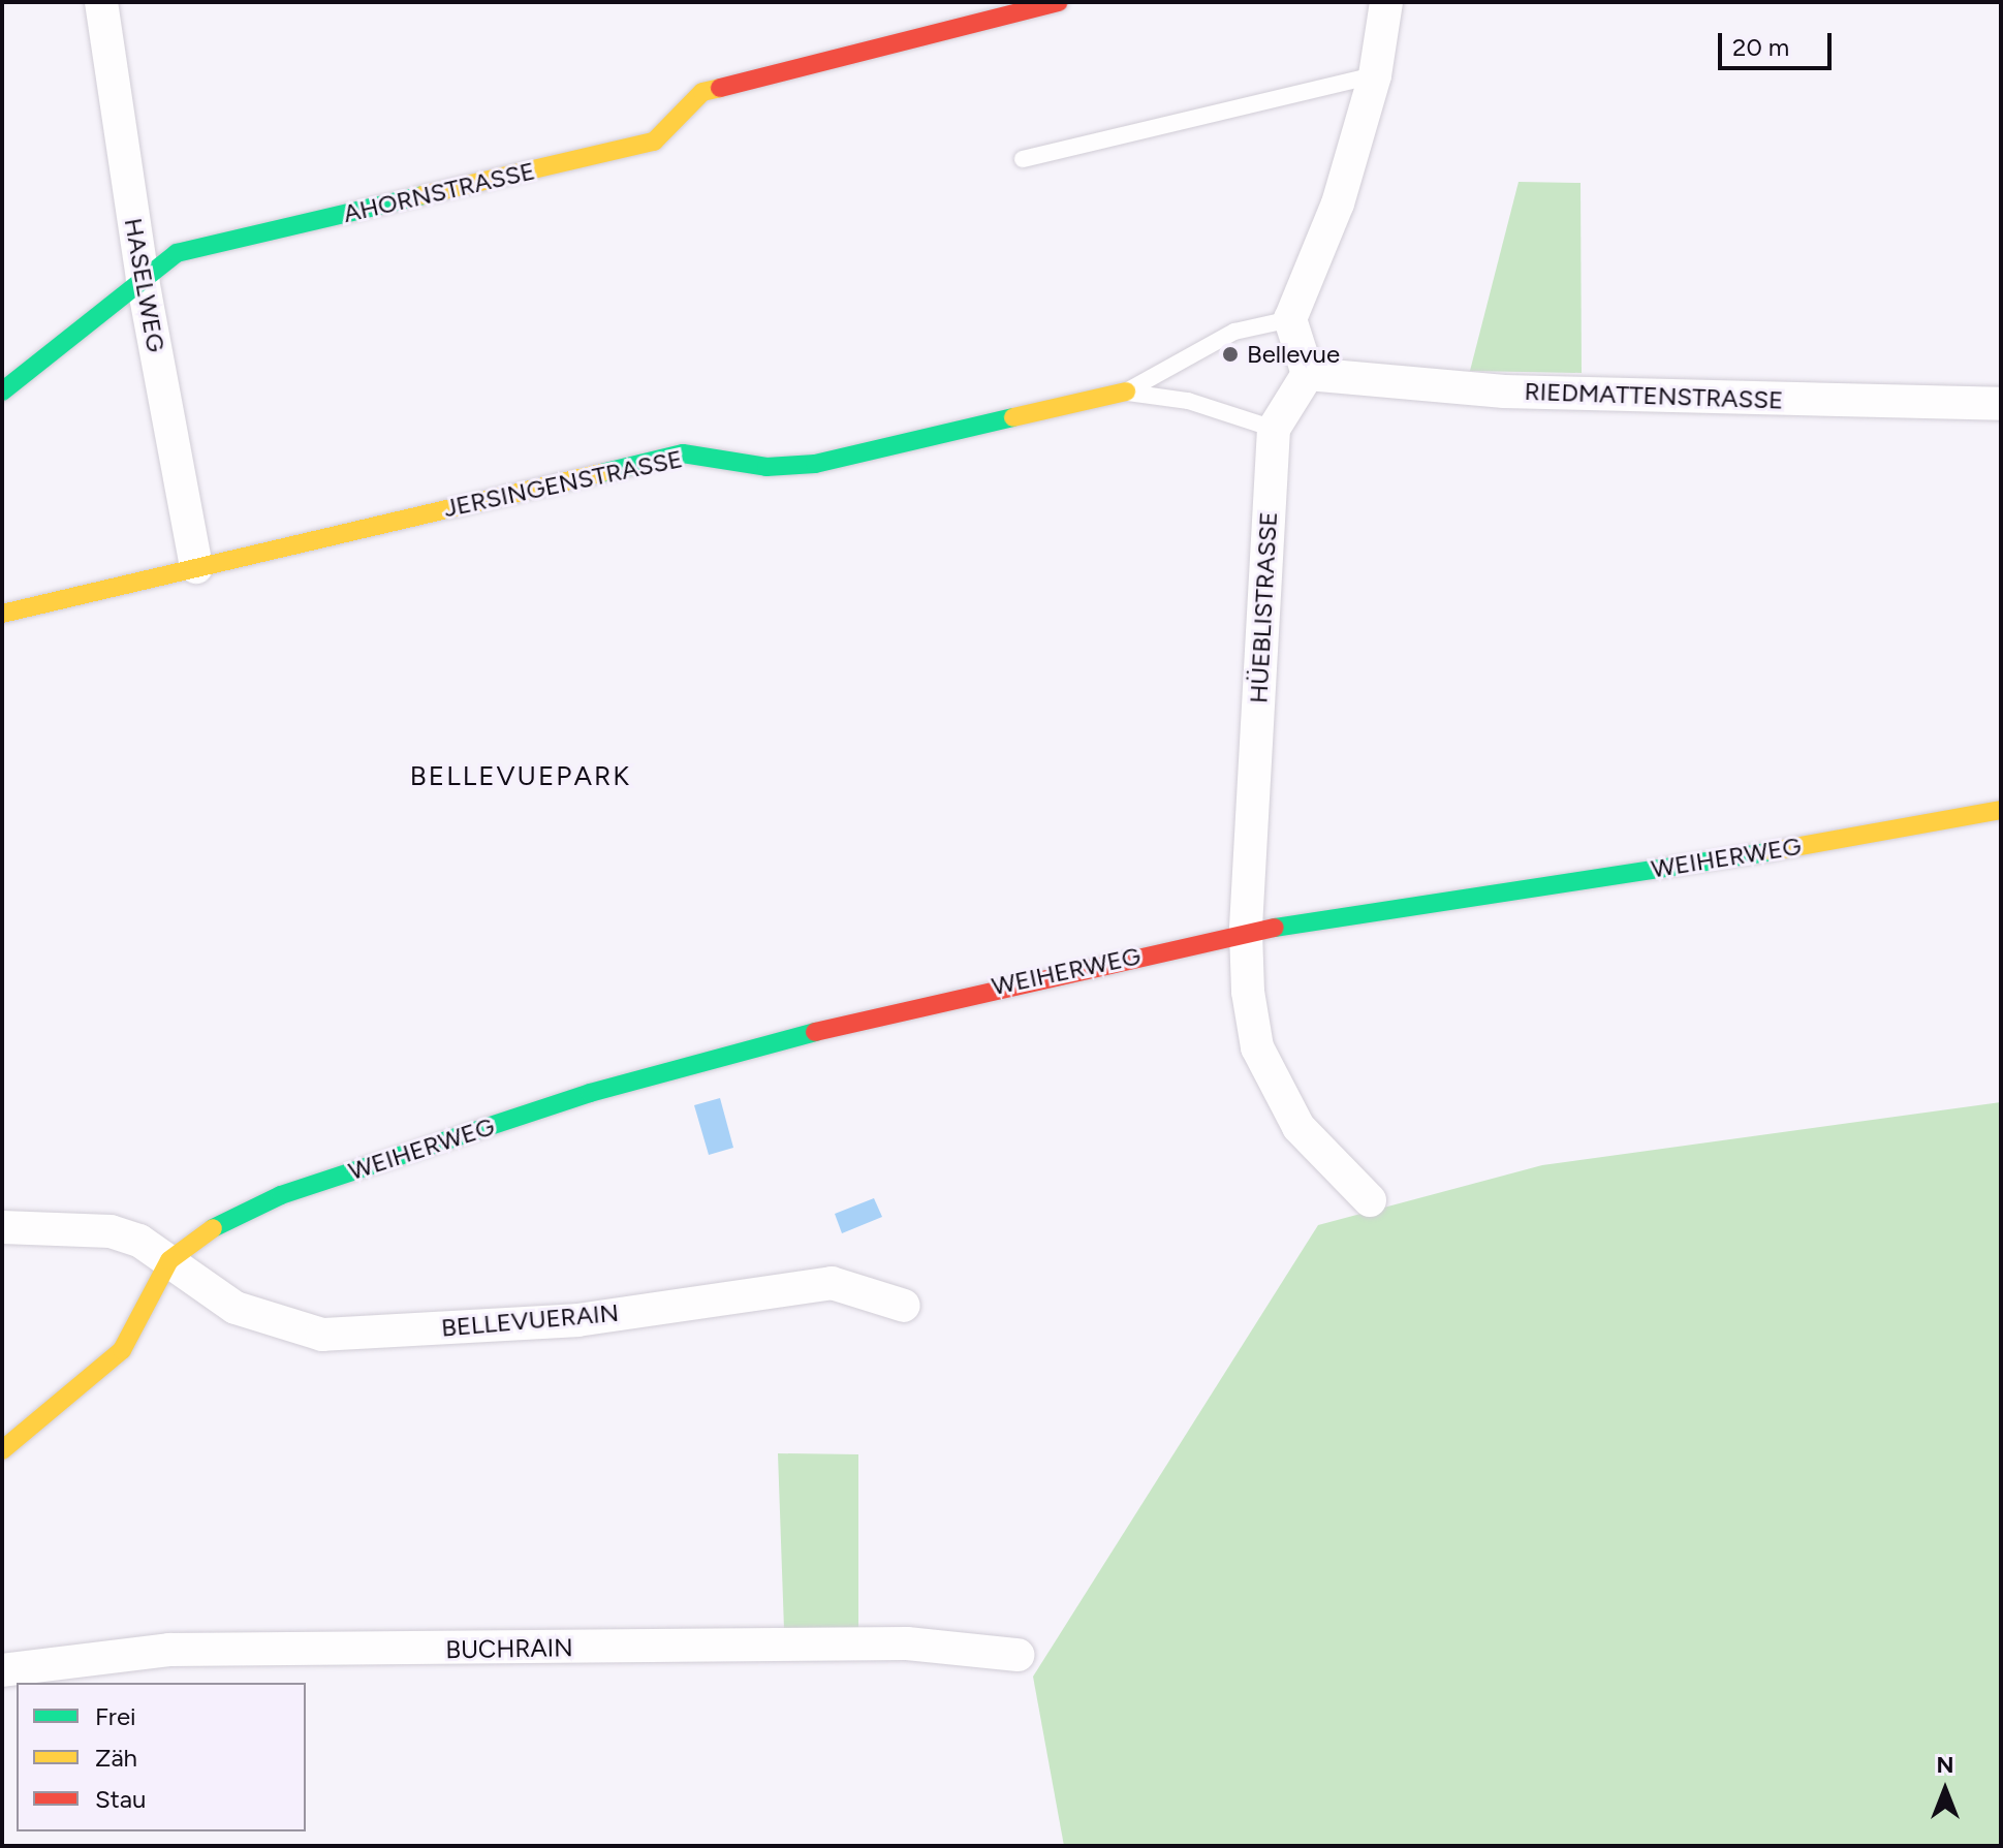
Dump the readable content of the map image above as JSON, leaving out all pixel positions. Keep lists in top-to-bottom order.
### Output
{
  "streets": {
    "street": [
      "AHORNSTRASSE",
      "HASELWEG",
      "RIEDMATTENSTRASSE",
      "JERSINGENSTRASSE",
      "HÜEBLISTRASSE",
      "WEIHERWEG",
      "BELLEVUERAIN",
      "BUCHRAIN"
    ]
  },
  "crossings": [
    ["AHORNSTRASSE", "HASELWEG"],
    ["HASELWEG", "JERSINGENSTRASSE"],
    ["RIEDMATTENSTRASSE", "HÜEBLISTRASSE"],
    ["HÜEBLISTRASSE", "WEIHERWEG"],
    ["WEIHERWEG", "BELLEVUERAIN"]
  ],
  "districts": ["BELLEVUEPARK"],
  "places": ["Bellevue"],
  "legend": ["Frei", "Zäh", "Stau"],
  "scale_bar": "20 m",
  "north": "top"
}
